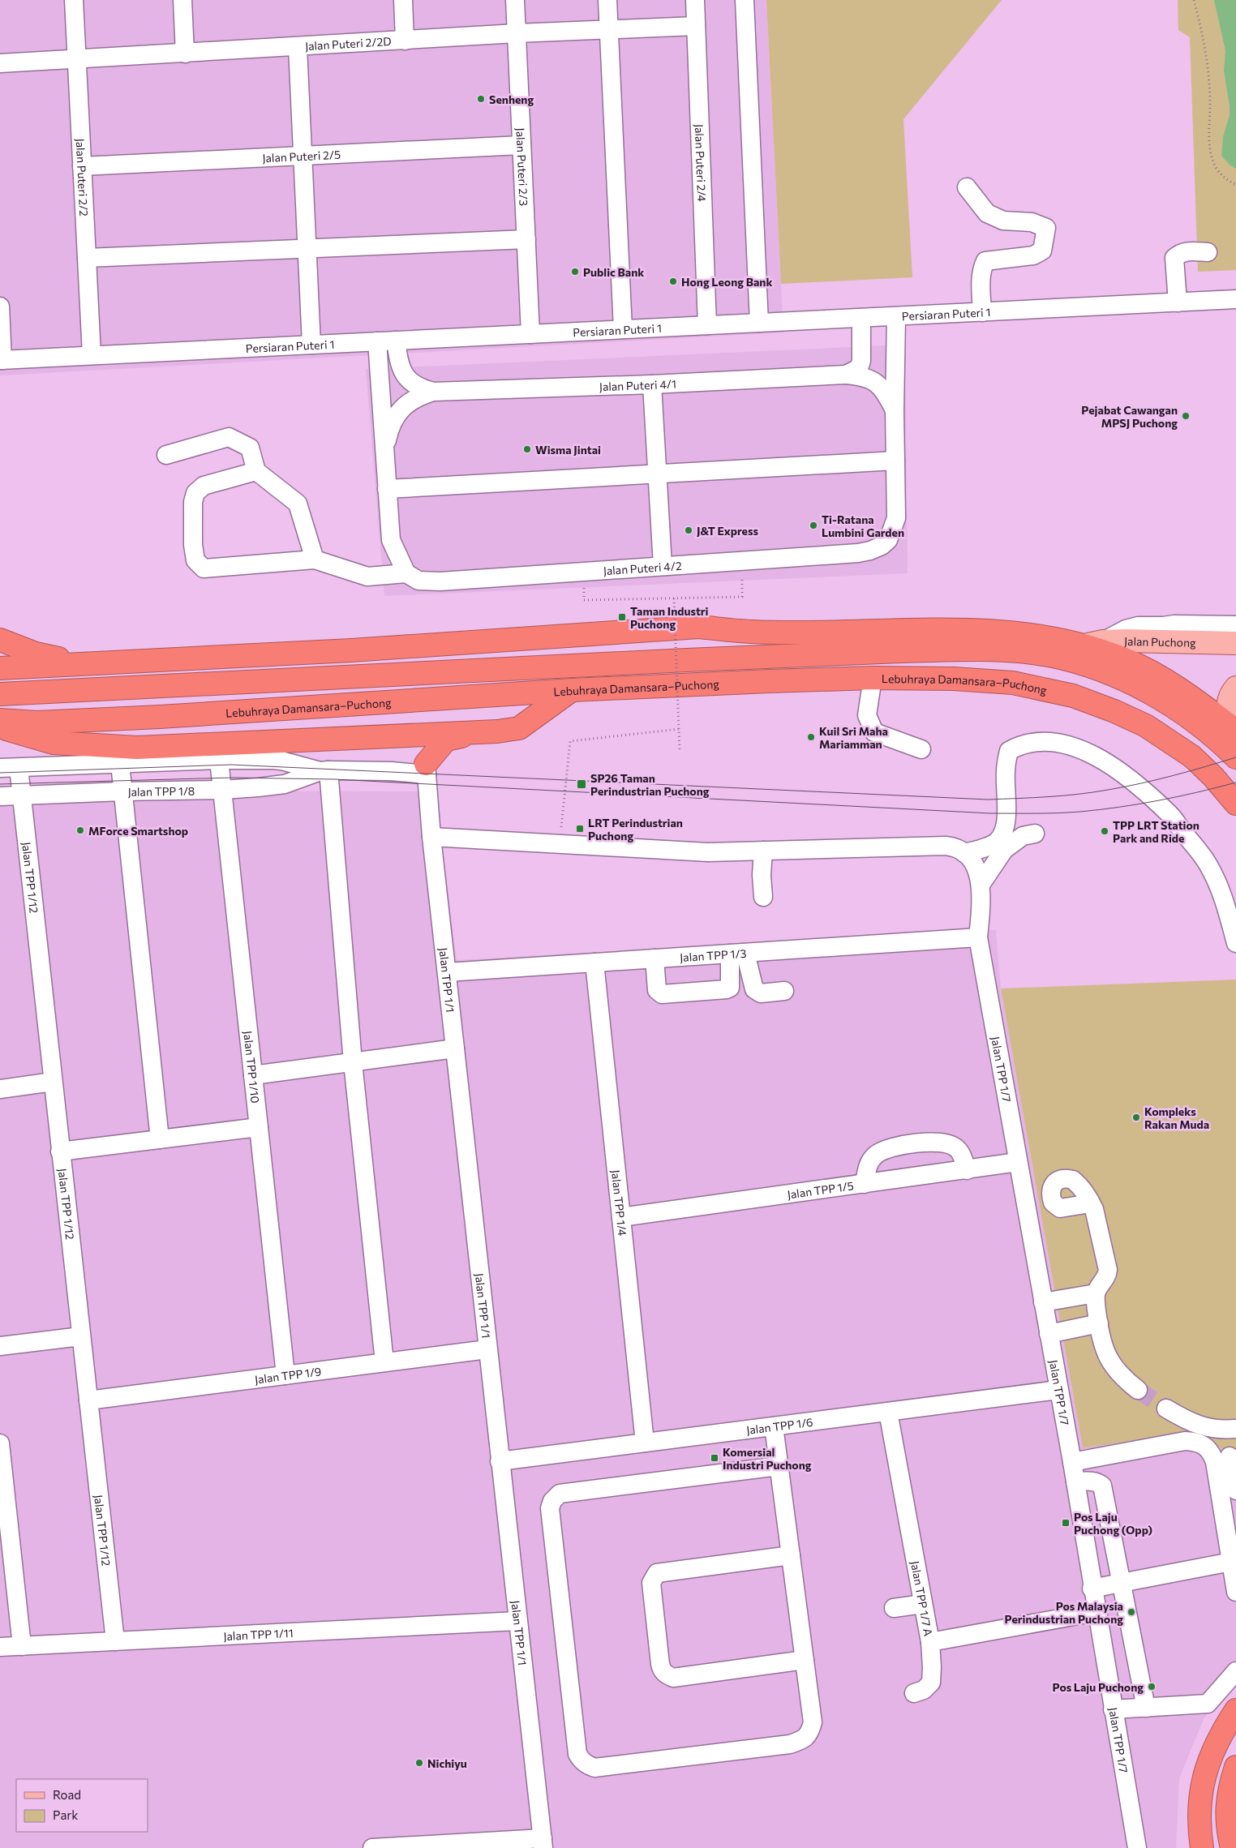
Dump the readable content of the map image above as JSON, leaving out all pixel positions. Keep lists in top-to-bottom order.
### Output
{
  "streets": {
    "highway": ["Lebuhraya Damansara–Puchong"],
    "main road": ["Jalan Puchong"],
    "street": [
      "Jalan Puteri 2/2D",
      "Jalan Puteri 2/5",
      "Jalan Puteri 2/4",
      "Jalan Puteri 2/3",
      "Jalan Puteri 2/2",
      "Persiaran Puteri 1",
      "Jalan Puteri 4/1",
      "Jalan Puteri 4/2",
      "Jalan TPP 1/8",
      "Jalan TPP 1/12",
      "Jalan TPP 1/3",
      "Jalan TPP 1/1",
      "Jalan TPP 1/10",
      "Jalan TPP 1/7",
      "Jalan TPP 1/5",
      "Jalan TPP 1/4",
      "Jalan TPP 1/9",
      "Jalan TPP 1/6",
      "Jalan TPP 1/7 A",
      "Jalan TPP 1/11"
    ]
  },
  "crossings": [
    ["Jalan Puteri 2/2D", "Jalan Puteri 2/4"],
    ["Jalan Puteri 2/2D", "Jalan Puteri 2/3"],
    ["Jalan Puteri 2/2D", "Jalan Puteri 2/2"],
    ["Jalan Puteri 2/5", "Jalan Puteri 2/3"],
    ["Jalan Puteri 2/5", "Jalan Puteri 2/2"],
    ["Jalan Puteri 2/4", "Persiaran Puteri 1"],
    ["Jalan Puteri 2/3", "Persiaran Puteri 1"],
    ["Jalan Puteri 2/2", "Persiaran Puteri 1"],
    ["Persiaran Puteri 1", "Jalan Puteri 4/1"],
    ["Persiaran Puteri 1", "Jalan Puteri 4/2"],
    ["Jalan Puteri 4/1", "Jalan Puteri 4/2"],
    ["Jalan TPP 1/8", "Jalan TPP 1/12"],
    ["Jalan TPP 1/8", "Jalan TPP 1/1"],
    ["Jalan TPP 1/8", "Jalan TPP 1/10"],
    ["Jalan TPP 1/12", "Jalan TPP 1/9"],
    ["Jalan TPP 1/12", "Jalan TPP 1/11"],
    ["Jalan TPP 1/3", "Jalan TPP 1/1"],
    ["Jalan TPP 1/3", "Jalan TPP 1/7"],
    ["Jalan TPP 1/3", "Jalan TPP 1/4"],
    ["Jalan TPP 1/1", "Jalan TPP 1/9"],
    ["Jalan TPP 1/1", "Jalan TPP 1/6"],
    ["Jalan TPP 1/1", "Jalan TPP 1/11"],
    ["Jalan TPP 1/10", "Jalan TPP 1/9"],
    ["Jalan TPP 1/7", "Jalan TPP 1/5"],
    ["Jalan TPP 1/7", "Jalan TPP 1/6"],
    ["Jalan TPP 1/7", "Jalan TPP 1/7 A"],
    ["Jalan TPP 1/5", "Jalan TPP 1/4"],
    ["Jalan TPP 1/4", "Jalan TPP 1/6"],
    ["Jalan TPP 1/6", "Jalan TPP 1/7 A"]
  ],
  "places": {
    "other": [
      "Senheng",
      "Public Bank",
      "Hong Leong Bank",
      "Pejabat Cawangan MPSJ Puchong",
      "Wisma Jintai",
      "Ti-Ratana Lumbini Garden",
      "J&T Express",
      "Kuil Sri Maha Mariamman",
      "MForce Smartshop",
      "TPP LRT Station Park and Ride",
      "Kompleks Rakan Muda",
      "Pos Malaysia Perindustrian Puchong",
      "Pos Laju Puchong",
      "Nichiyu"
    ],
    "transit": [
      "Taman Industri Puchong",
      "SP26 Taman Perindustrian Puchong",
      "LRT Perindustrian Puchong",
      "Komersial Industri Puchong",
      "Pos Laju Puchong (Opp)"
    ]
  },
  "legend": ["Road", "Park"]
}
